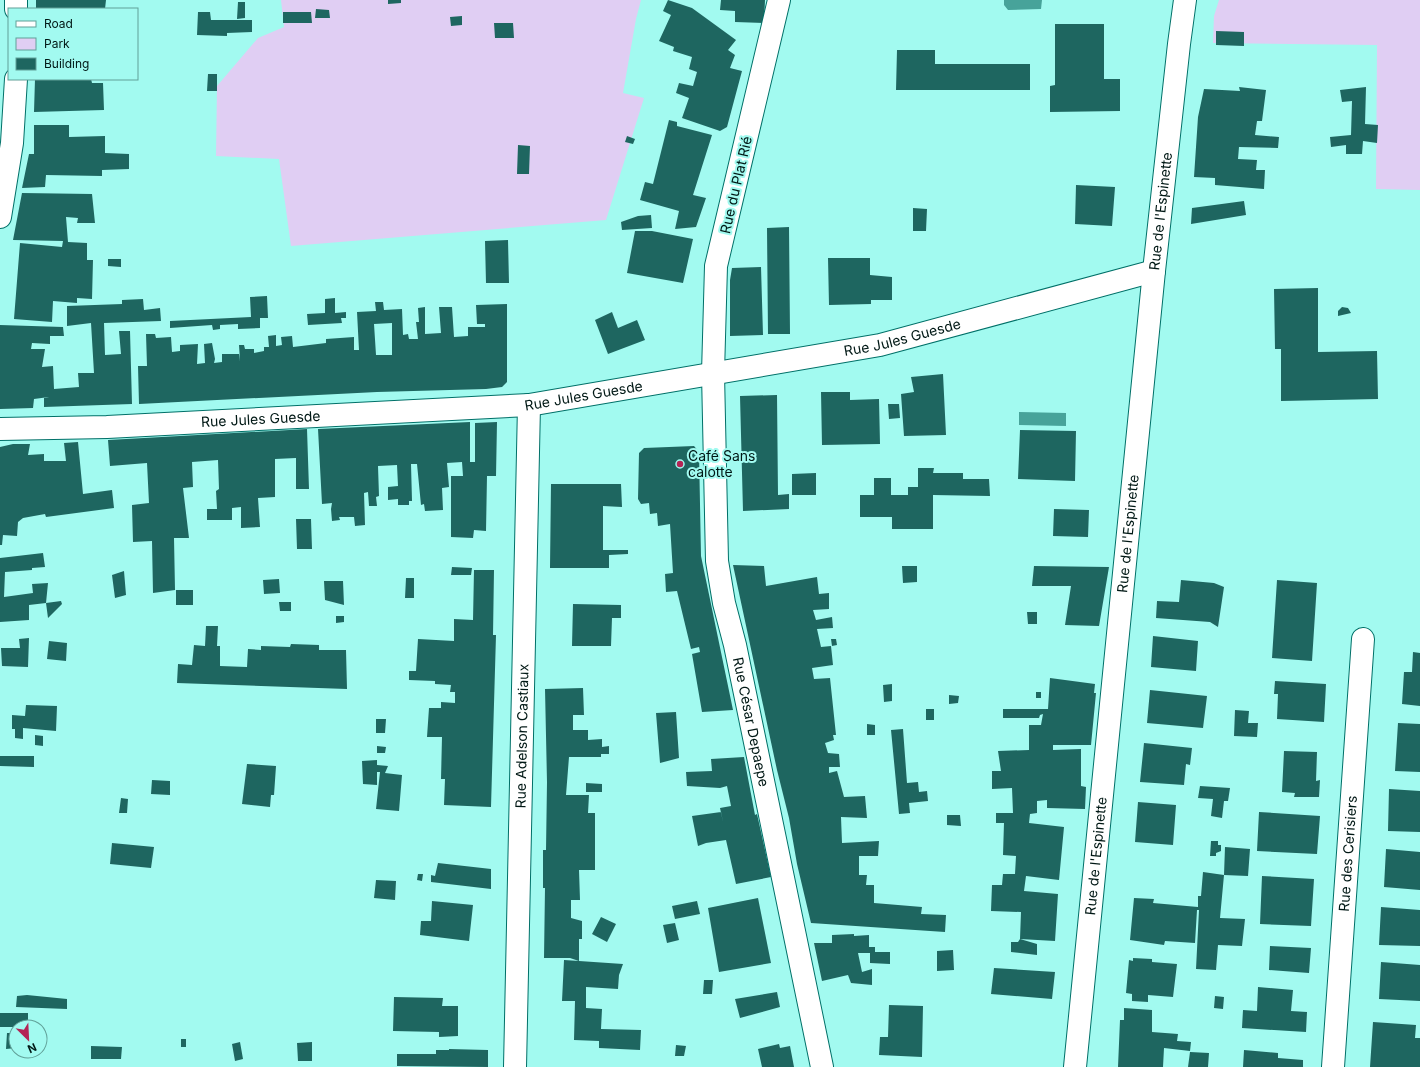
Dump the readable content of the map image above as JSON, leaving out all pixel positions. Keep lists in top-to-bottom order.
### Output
{
  "streets": {
    "street": [
      "Rue du Plat Rié",
      "Rue de l'Espinette",
      "Rue Jules Guesde",
      "Rue César Depaepe",
      "Rue Adelson Castiaux",
      "Rue des Cerisiers"
    ]
  },
  "crossings": [
    ["Rue du Plat Rié", "Rue Jules Guesde"],
    ["Rue du Plat Rié", "Rue César Depaepe"],
    ["Rue de l'Espinette", "Rue Jules Guesde"],
    ["Rue Jules Guesde", "Rue César Depaepe"],
    ["Rue Jules Guesde", "Rue Adelson Castiaux"]
  ],
  "places": ["Café Sans calotte"],
  "legend": ["Road", "Park", "Building"],
  "north": "bottom right"
}
